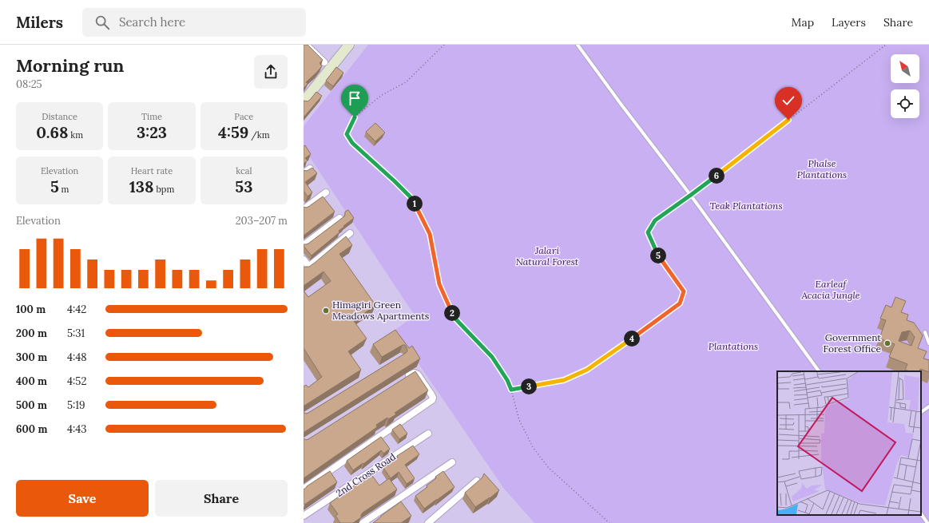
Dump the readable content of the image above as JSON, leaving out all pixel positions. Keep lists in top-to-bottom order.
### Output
{
  "streets": {
    "street": ["2nd Cross Road"]
  },
  "parks": [
    "Phalse Plantations",
    "Teak Plantations",
    "Jalari Natural Forest",
    "Earleaf Acacia Jungle",
    "Plantations"
  ],
  "places": ["Himagiri Green Meadows Apartments", "Government Forest Office"],
  "north": "top left",
  "page": {
    "header": "Milers",
    "search": "Search here",
    "nav": ["Map", "Layers", "Share"],
    "heading": ["Morning run", "08:25"],
    "stats": [
      ["Distance", "0.68 km"],
      ["Time", "3:23"],
      ["Pace", "4:59 /km"],
      ["Elevation", "5 m"],
      ["Heart rate", "138 bpm"],
      ["kcal", "53"]
    ],
    "pins": [
      "6",
      "1",
      "5",
      "2",
      "4",
      "3"
    ],
    "chart": ["Elevation", "203–207 m"],
    "list": [
      {
        "name": "100 m",
        "note": "4:42"
      },
      {
        "name": "200 m",
        "note": "5:31"
      },
      {
        "name": "300 m",
        "note": "4:48"
      },
      {
        "name": "400 m",
        "note": "4:52"
      },
      {
        "name": "500 m",
        "note": "5:19"
      },
      {
        "name": "600 m",
        "note": "4:43"
      }
    ],
    "buttons": ["Save", "Share"]
  }
}
